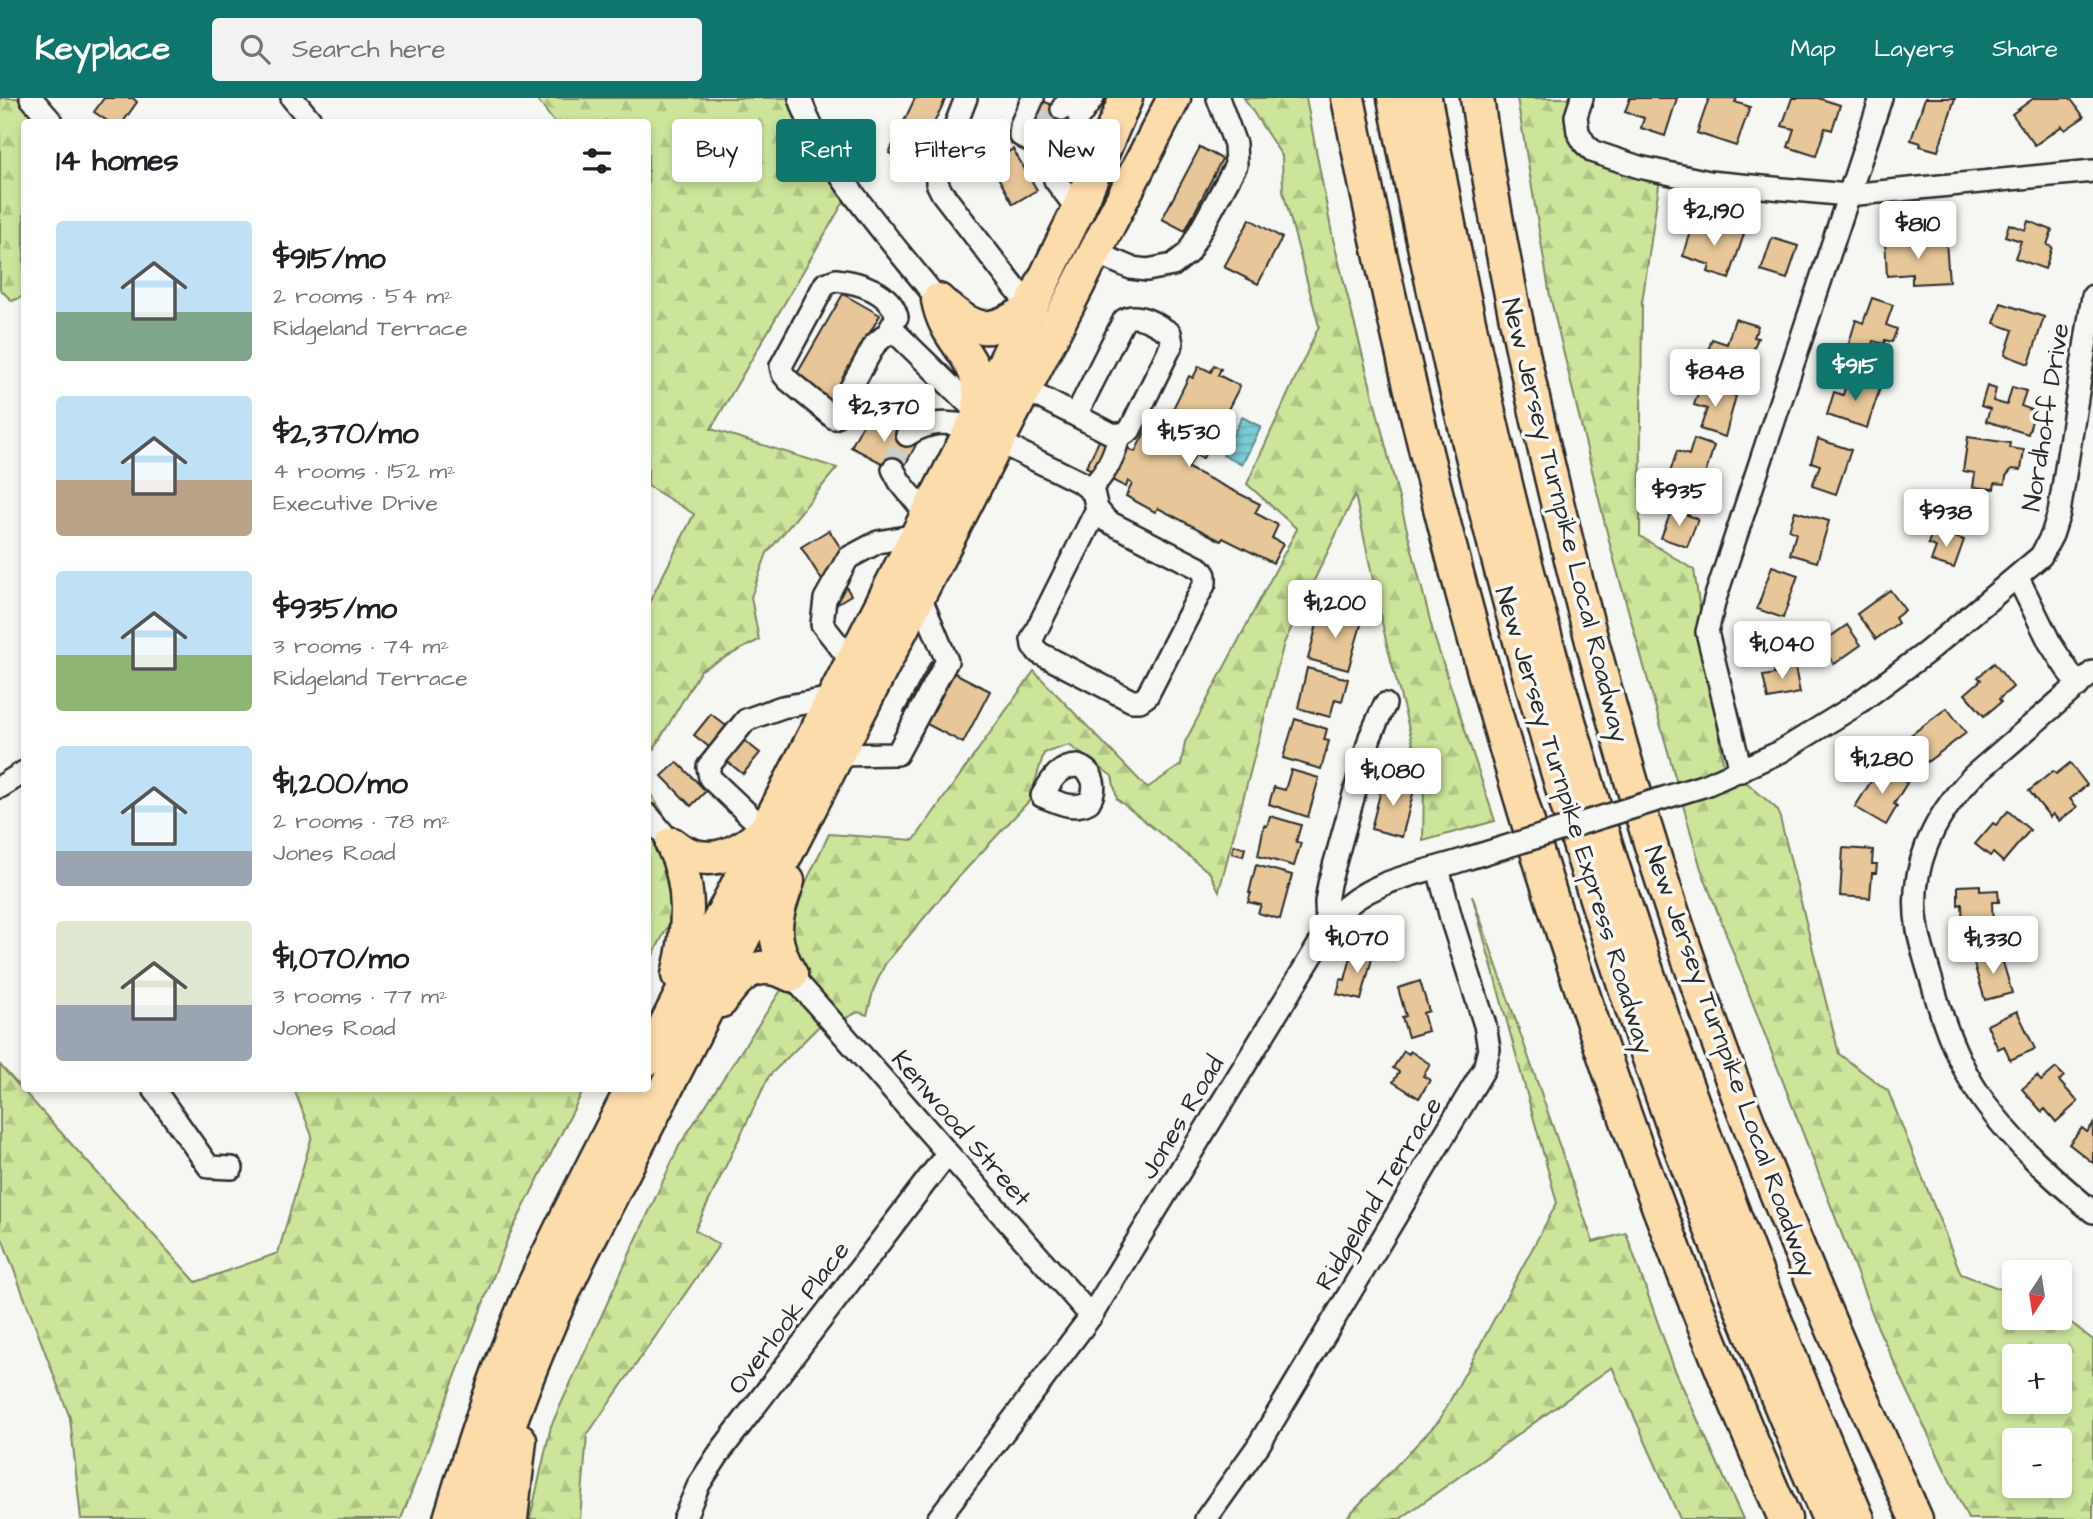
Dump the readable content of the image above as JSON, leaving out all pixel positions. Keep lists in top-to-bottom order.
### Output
{
  "streets": {
    "highway": ["New Jersey Turnpike Local Roadway", "New Jersey Turnpike Express Roadway"],
    "street": [
      "Nordhoff Drive",
      "Jones Road",
      "Kenwood Street",
      "Ridgeland Terrace",
      "Overlook Place"
    ]
  },
  "crossings": [
    ["Nordhoff Drive", "Jones Road"],
    ["Jones Road", "Kenwood Street"],
    ["Jones Road", "Ridgeland Terrace"],
    ["Kenwood Street", "Overlook Place"]
  ],
  "north": "bottom",
  "page": {
    "header": "Keyplace",
    "search": "Search here",
    "nav": ["Map", "Layers", "Share"],
    "chip": [
      "Buy",
      "Rent",
      "Filters",
      "New"
    ],
    "heading": "14 homes",
    "price": [
      "$2,190",
      "$810",
      "$915",
      "$848",
      "$2,370",
      "$1,530",
      "$935",
      "$938",
      "$1,200",
      "$1,040",
      "$1,280",
      "$1,080",
      "$1,070",
      "$1,330"
    ],
    "list": [
      {
        "name": "$915/mo",
        "note": "2 rooms · 54 m² · Ridgeland Terrace"
      },
      {
        "name": "$2,370/mo",
        "note": "4 rooms · 152 m² · Executive Drive"
      },
      {
        "name": "$935/mo",
        "note": "3 rooms · 74 m² · Ridgeland Terrace"
      },
      {
        "name": "$1,200/mo",
        "note": "2 rooms · 78 m² · Jones Road"
      },
      {
        "name": "$1,070/mo",
        "note": "3 rooms · 77 m² · Jones Road"
      }
    ],
    "map_buttons": ["+", "−"]
  }
}
